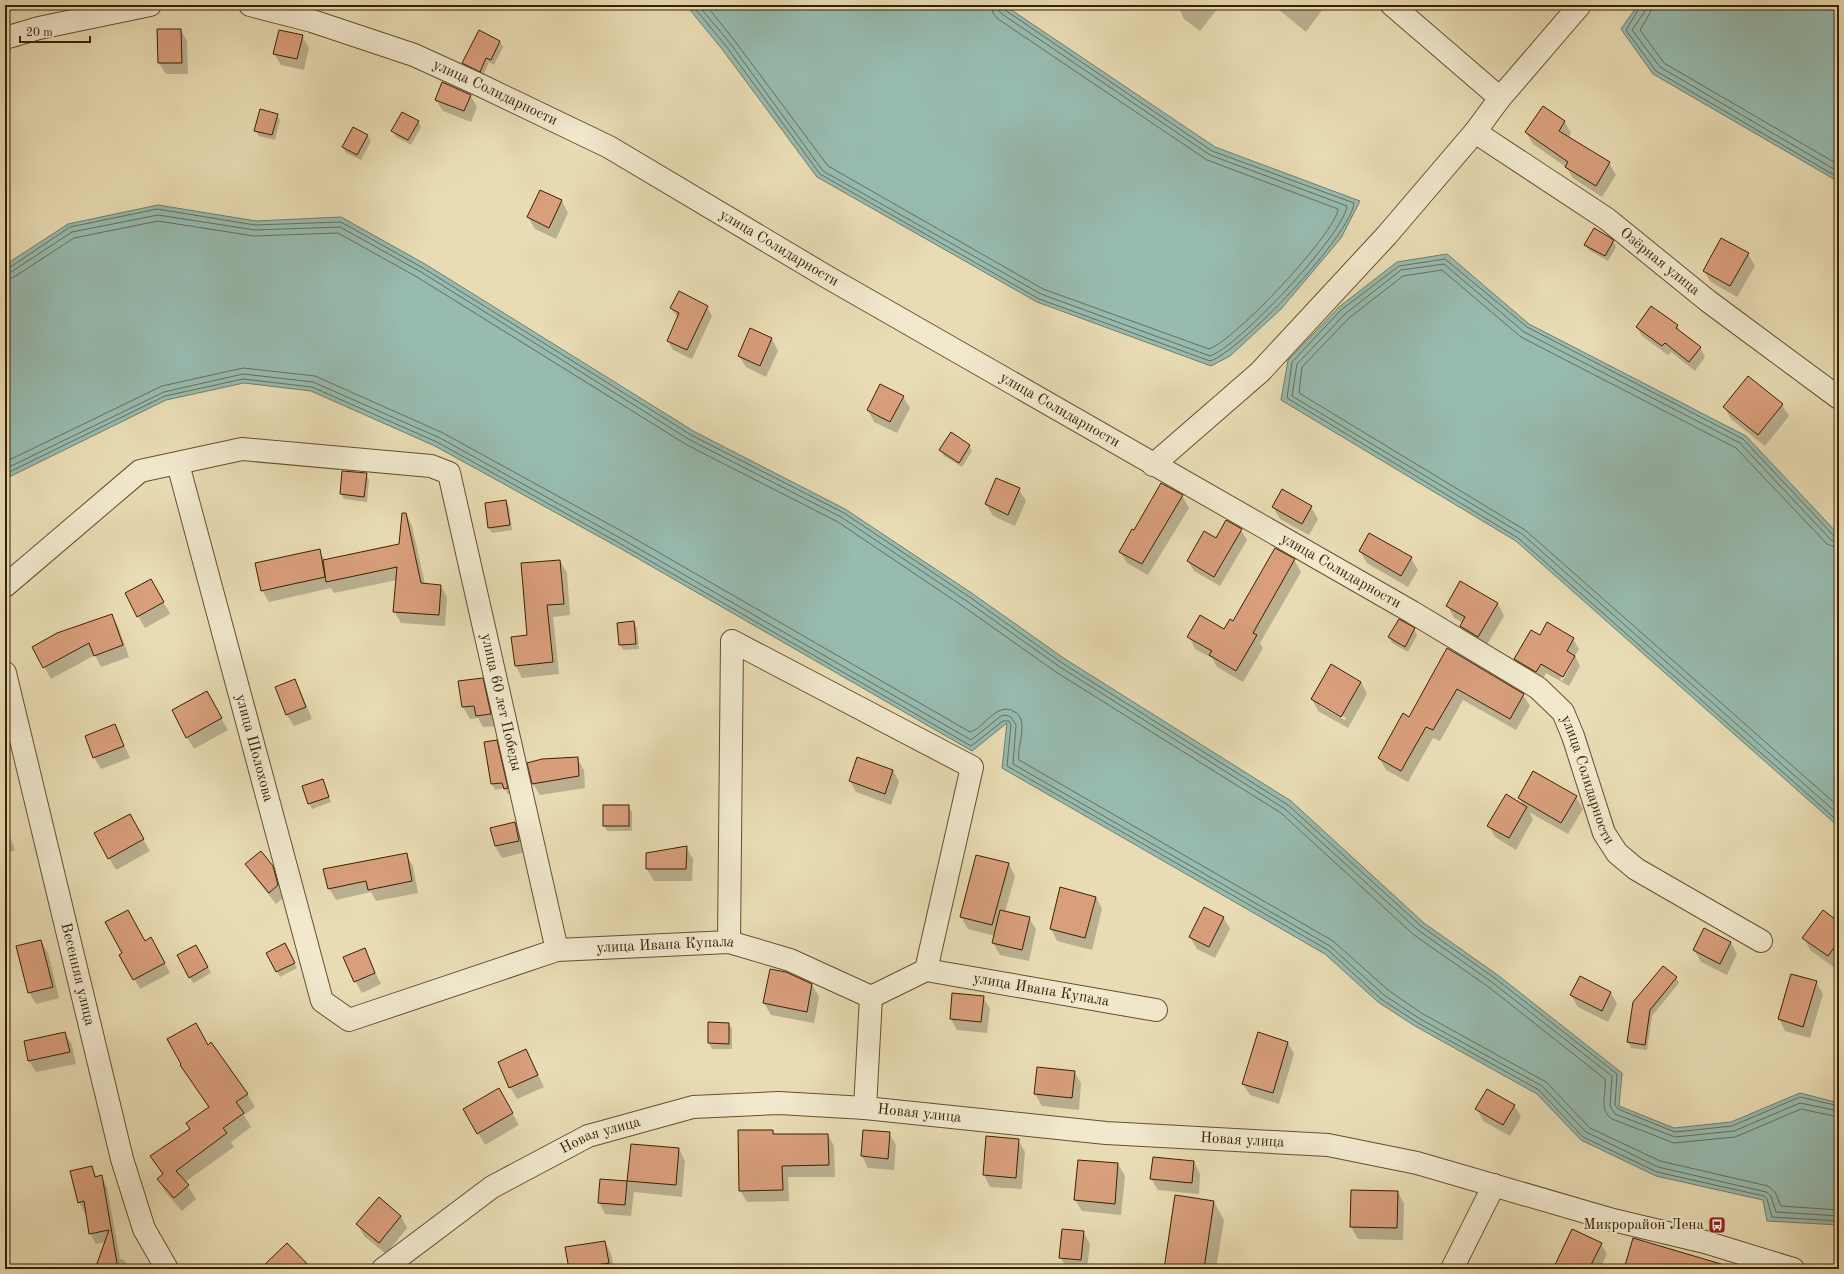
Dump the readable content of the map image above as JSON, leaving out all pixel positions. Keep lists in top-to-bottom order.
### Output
{
  "streets": {
    "street": [
      "улица Солидарности",
      "Озёрная улица",
      "улица 60 лет Победы",
      "улица Шолохова",
      "улица Ивана Купала",
      "Весенняя улица",
      "Новая улица"
    ]
  },
  "crossings": [
    ["улица 60 лет Победы", "улица Шолохова"],
    ["улица 60 лет Победы", "улица Ивана Купала"],
    ["улица Шолохова", "улица Ивана Купала"]
  ],
  "places": {
    "bus stop": ["Микрорайон Лена"]
  },
  "scale_bar": "20 m"
}
